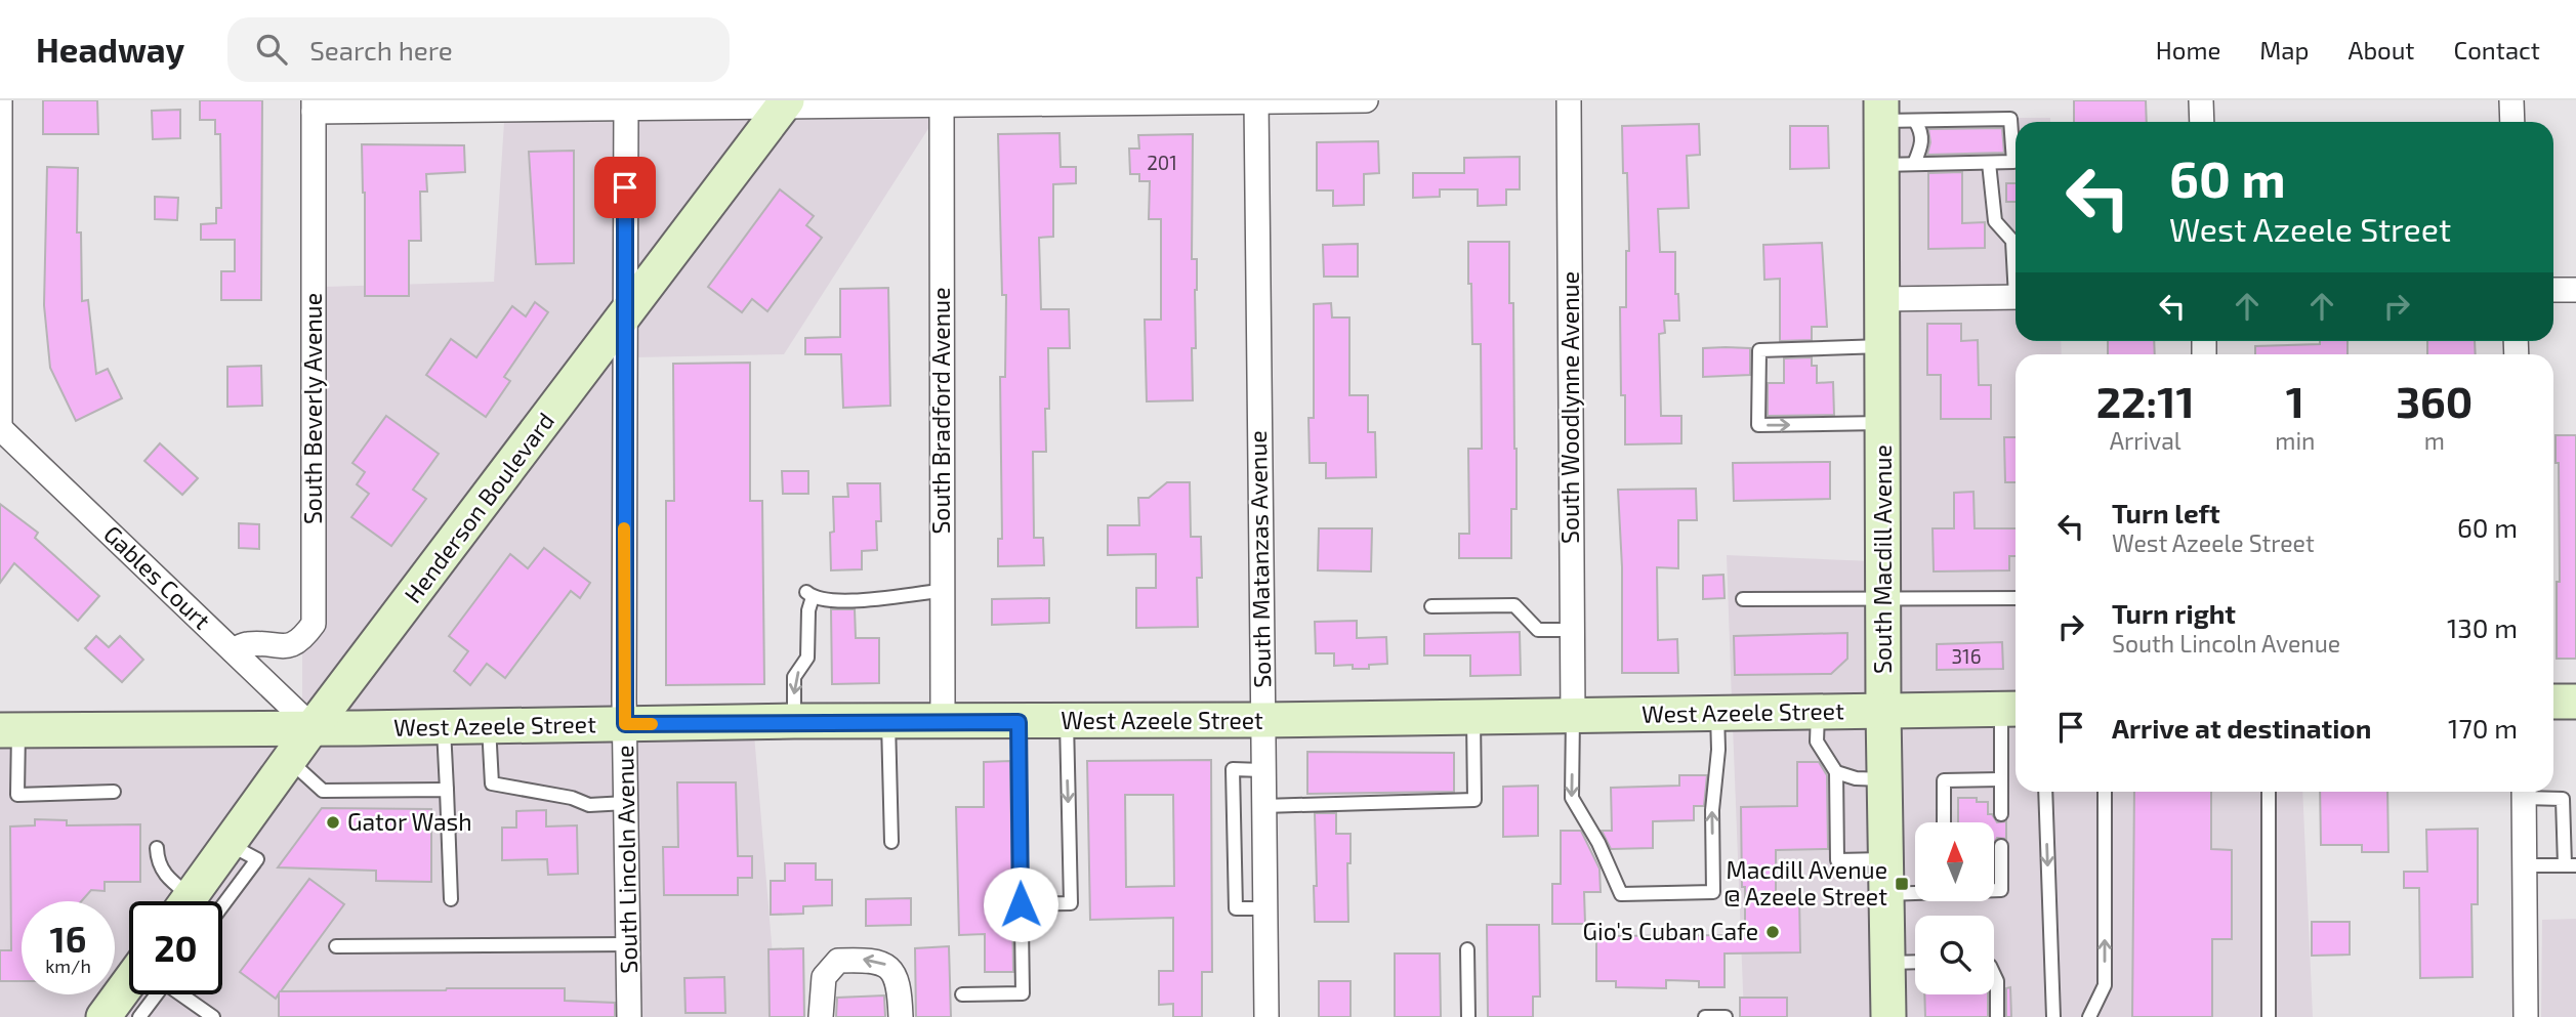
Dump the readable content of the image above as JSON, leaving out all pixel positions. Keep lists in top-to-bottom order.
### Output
{
  "streets": {
    "main road": ["Henderson Boulevard", "South Macdill Avenue", "West Azeele Street"],
    "street": [
      "South Woodlynne Avenue",
      "South Beverly Avenue",
      "South Bradford Avenue",
      "South Matanzas Avenue",
      "Gables Court",
      "South Lincoln Avenue"
    ]
  },
  "crossings": [
    ["South Woodlynne Avenue", "West Azeele Street"],
    ["South Beverly Avenue", "Gables Court"],
    ["South Bradford Avenue", "West Azeele Street"],
    ["Henderson Boulevard", "Gables Court"],
    ["Henderson Boulevard", "West Azeele Street"],
    ["Henderson Boulevard", "South Lincoln Avenue"],
    ["South Matanzas Avenue", "West Azeele Street"],
    ["South Macdill Avenue", "West Azeele Street"],
    ["Gables Court", "West Azeele Street"],
    ["West Azeele Street", "South Lincoln Avenue"]
  ],
  "places": {
    "other": ["Gator Wash", "Gio's Cuban Cafe"],
    "transit": ["Macdill Avenue @ Azeele Street"]
  },
  "house_numbers": ["201", "316"],
  "north": "top",
  "page": {
    "header": "Headway",
    "search": "Search here",
    "nav": [
      "Home",
      "Map",
      "About",
      "Contact"
    ],
    "turn": ["60 m", "West Azeele Street"],
    "eta": [
      "22:11",
      "Arrival",
      "1",
      "min",
      "360",
      "m"
    ],
    "list": [
      {
        "name": "Turn left",
        "note": "West Azeele Street",
        "value": "60 m"
      },
      {
        "name": "Turn right",
        "note": "South Lincoln Avenue",
        "value": "130 m"
      },
      {
        "name": "Arrive at destination",
        "value": "170 m"
      }
    ],
    "speed": "16 km/h",
    "limit": "20"
  }
}
